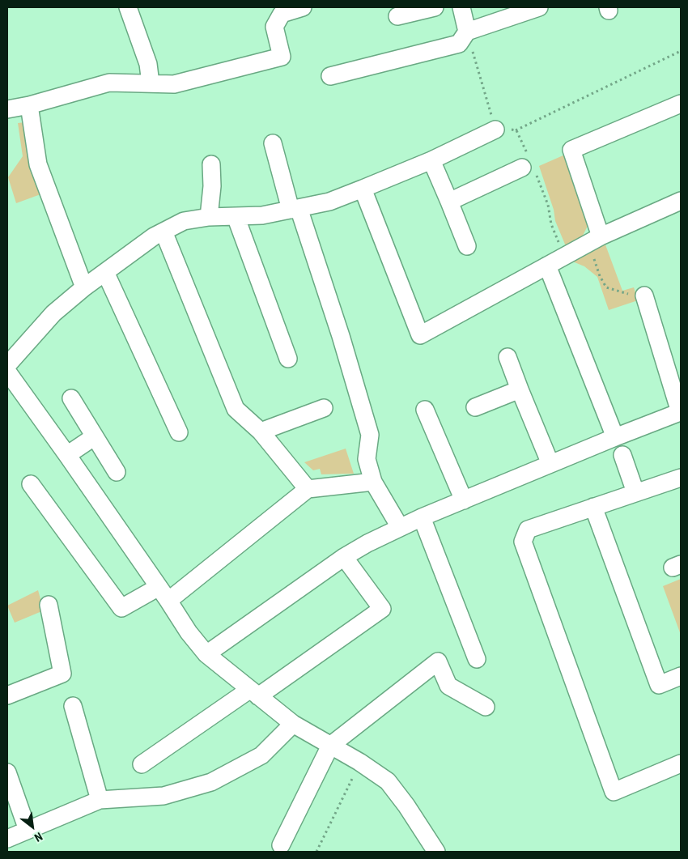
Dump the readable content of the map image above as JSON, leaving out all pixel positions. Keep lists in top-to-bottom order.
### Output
{
  "north": "bottom right"
}
